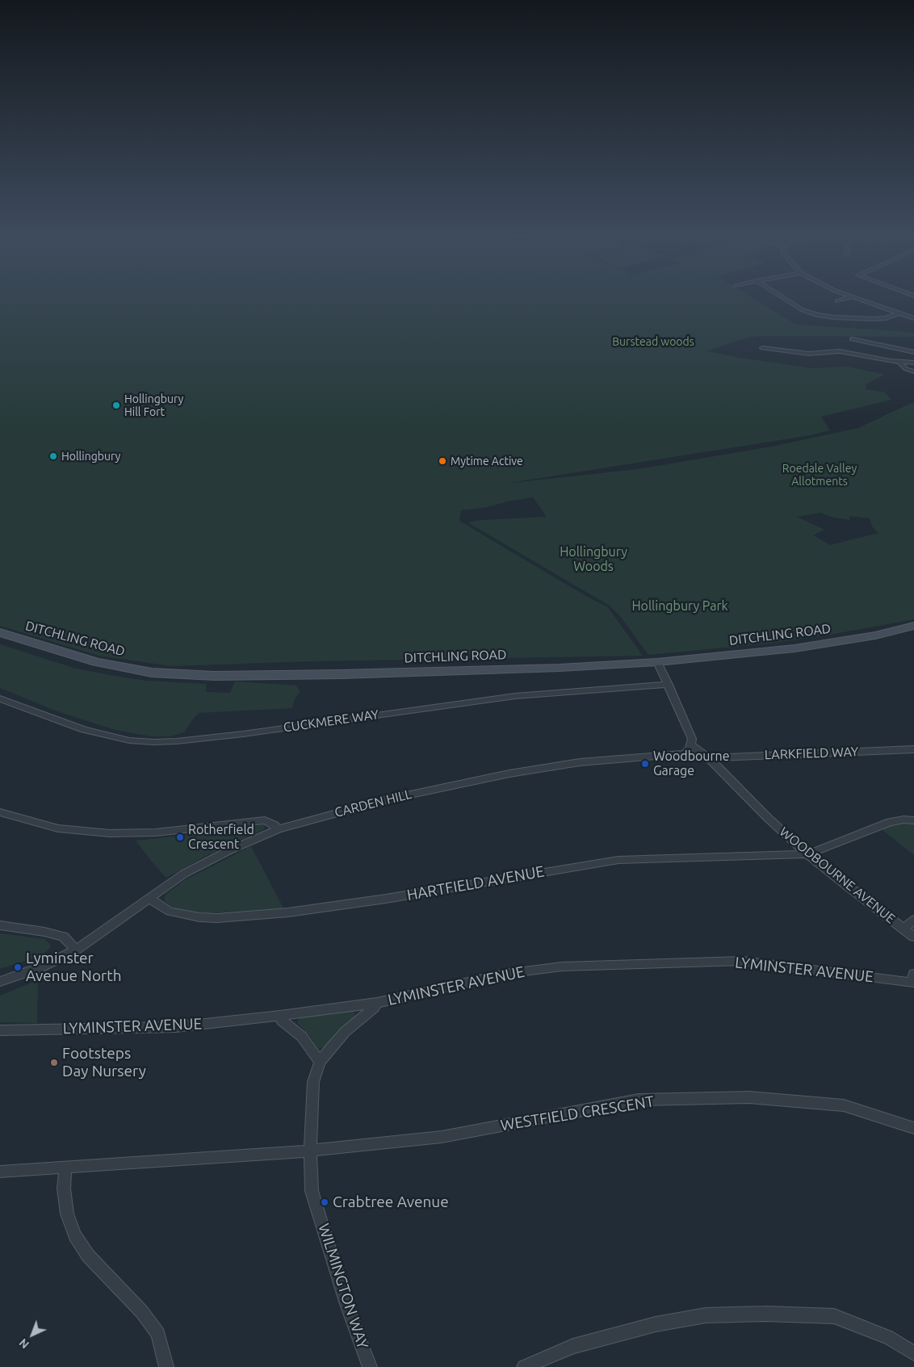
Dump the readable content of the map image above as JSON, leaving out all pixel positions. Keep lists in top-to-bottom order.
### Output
{
  "streets": {
    "street": [
      "DITCHLING ROAD",
      "CUCKMERE WAY",
      "LARKFIELD WAY",
      "CARDEN HILL",
      "WOODBOURNE AVENUE",
      "HARTFIELD AVENUE",
      "LYMINSTER AVENUE",
      "WESTFIELD CRESCENT",
      "WILMINGTON WAY"
    ]
  },
  "crossings": [
    ["LARKFIELD WAY", "WOODBOURNE AVENUE"],
    ["CARDEN HILL", "WOODBOURNE AVENUE"],
    ["CARDEN HILL", "HARTFIELD AVENUE"],
    ["WOODBOURNE AVENUE", "HARTFIELD AVENUE"],
    ["LYMINSTER AVENUE", "WILMINGTON WAY"],
    ["WESTFIELD CRESCENT", "WILMINGTON WAY"]
  ],
  "parks": [
    "Burstead woods",
    "Roedale Valley Allotments",
    "Hollingbury Woods",
    "Hollingbury Park"
  ],
  "places": [
    "Hollingbury Hill Fort",
    "Hollingbury",
    "Mytime Active",
    "Woodbourne Garage",
    "Rotherfield Crescent",
    "Lyminster Avenue North",
    "Footsteps Day Nursery",
    "Crabtree Avenue"
  ],
  "north": "bottom left"
}
